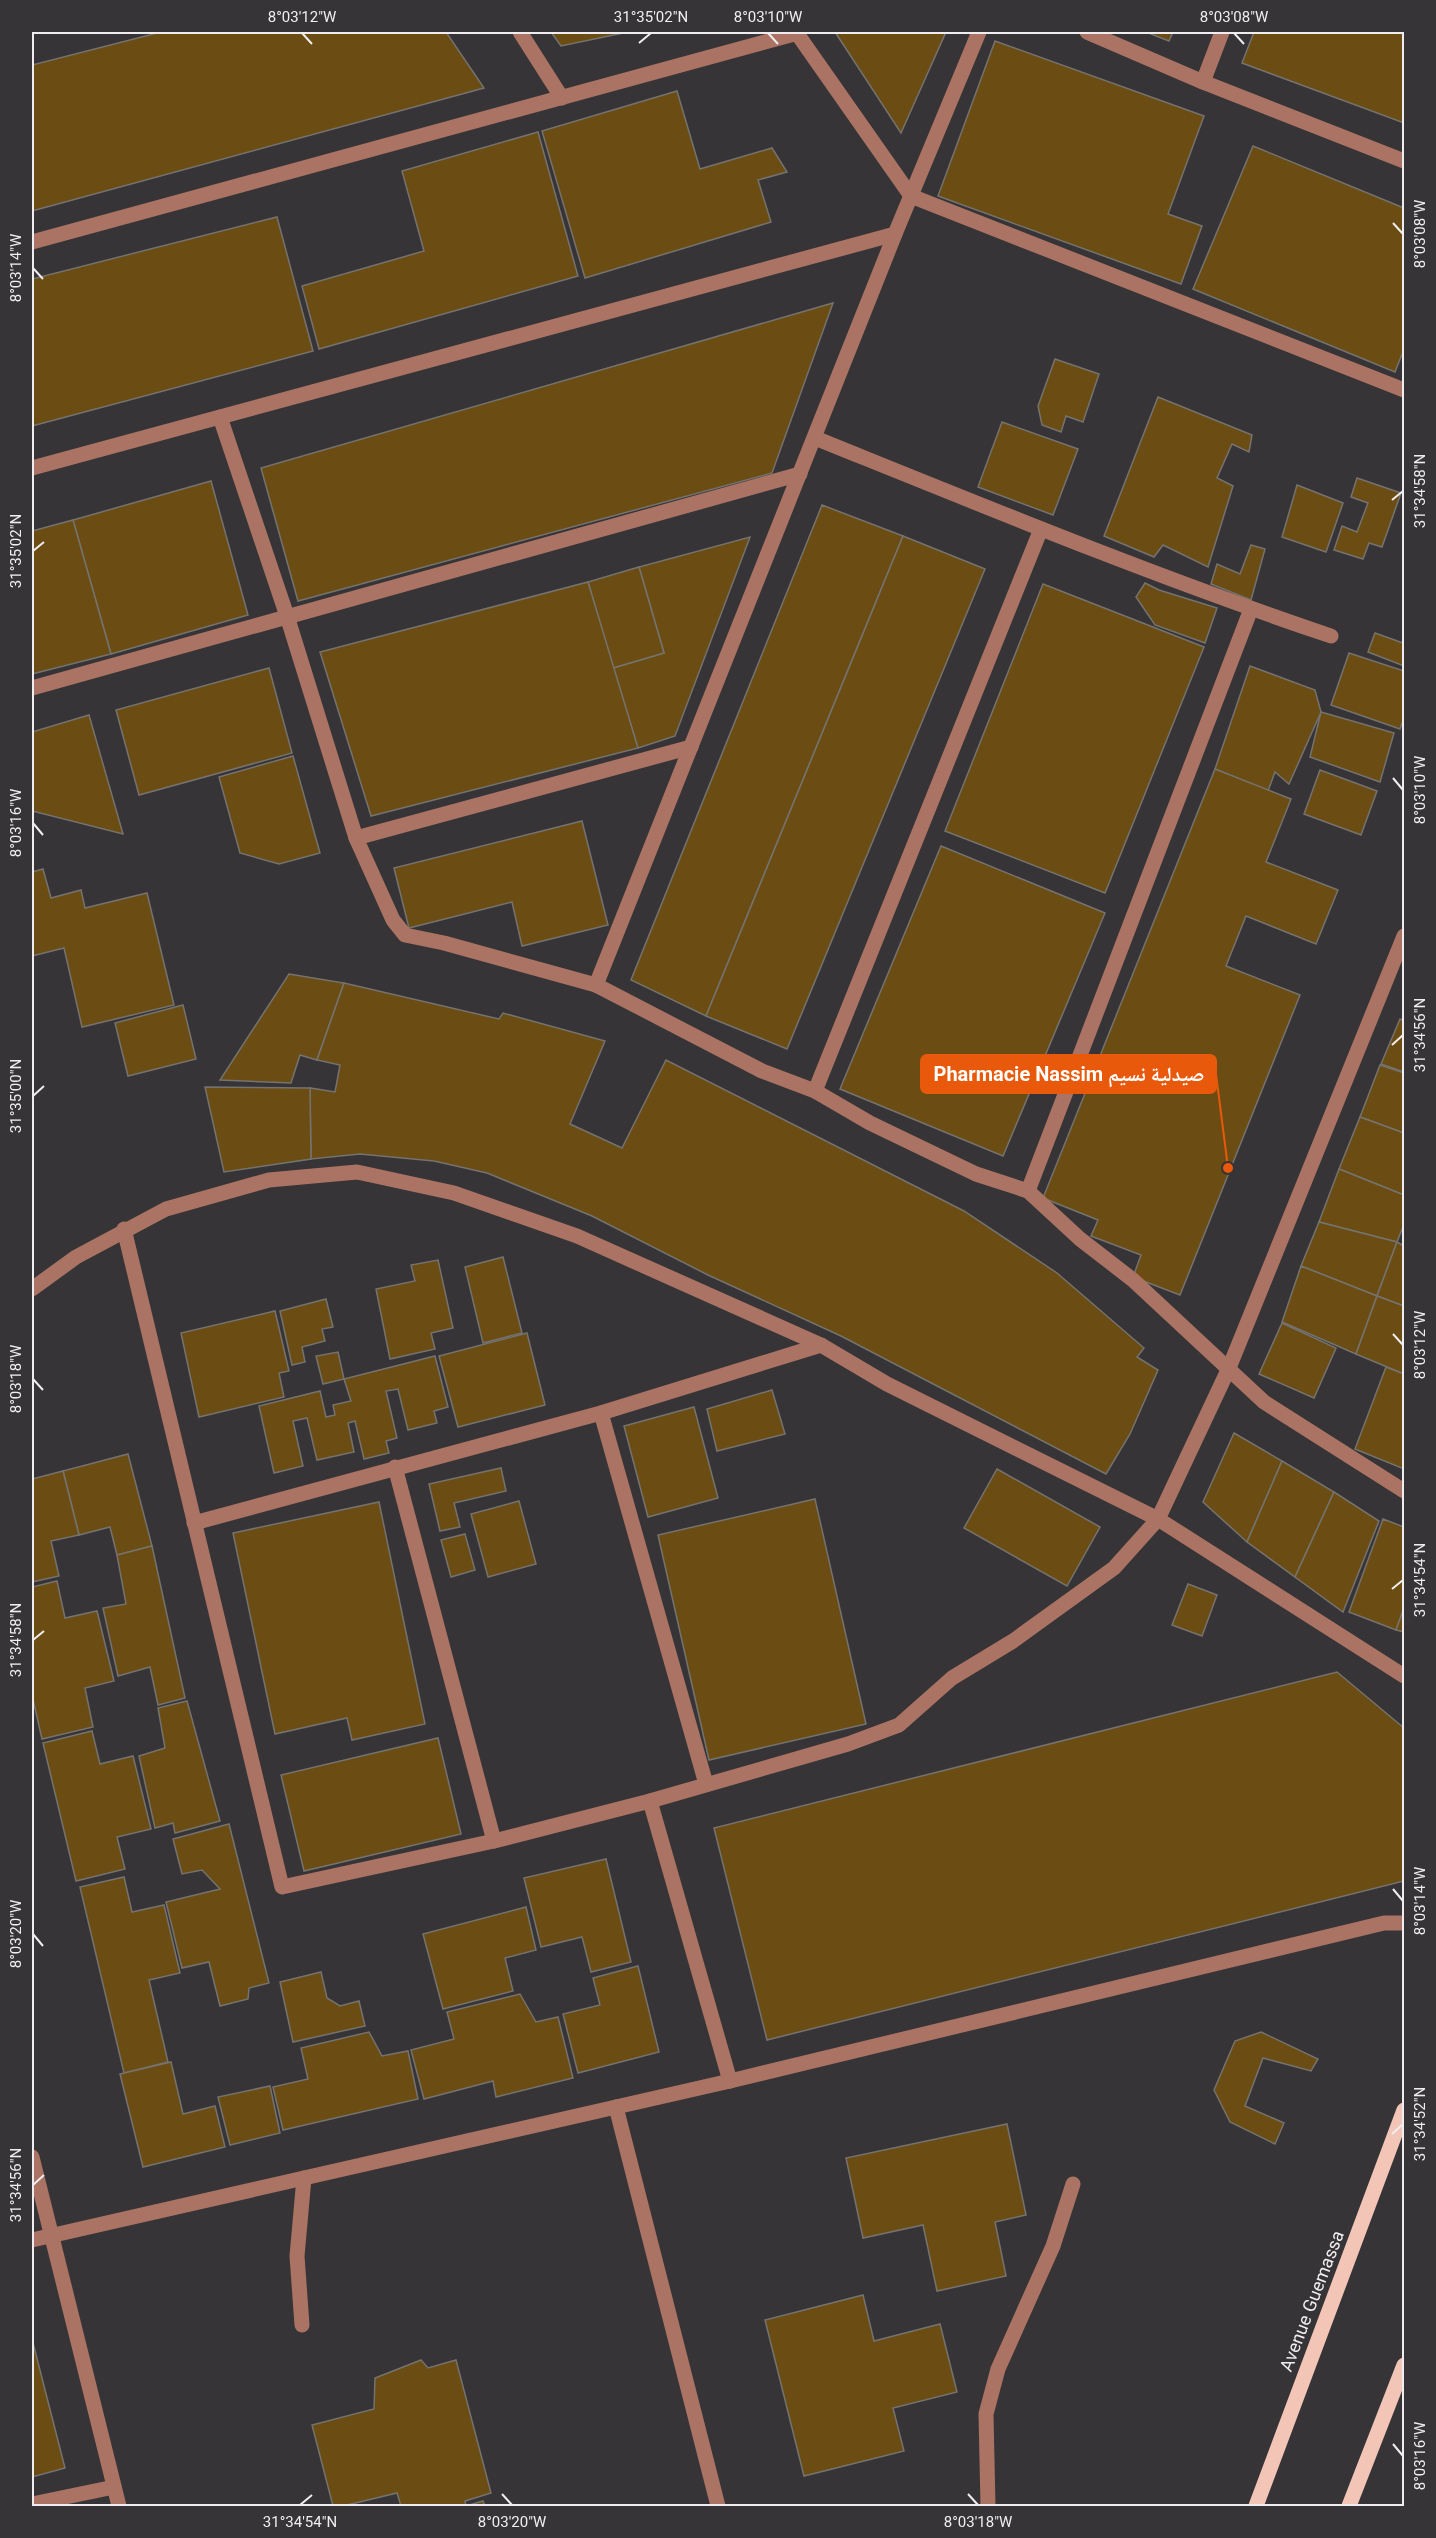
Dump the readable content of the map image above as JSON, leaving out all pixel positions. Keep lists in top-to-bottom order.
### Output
{
  "streets": {
    "main road": ["Avenue Guemassa"]
  },
  "places": ["Pharmacie Nassim صيدلية نسيم"],
  "coordinates": [
    "8°03'12\"W",
    "31°35'02\"N",
    "8°03'10\"W",
    "8°03'08\"W",
    "8°03'14\"W",
    "31°34'58\"N",
    "8°03'16\"W",
    "31°34'56\"N",
    "31°35'00\"N",
    "8°03'18\"W",
    "31°34'54\"N",
    "8°03'20\"W",
    "31°34'52\"N"
  ]
}
